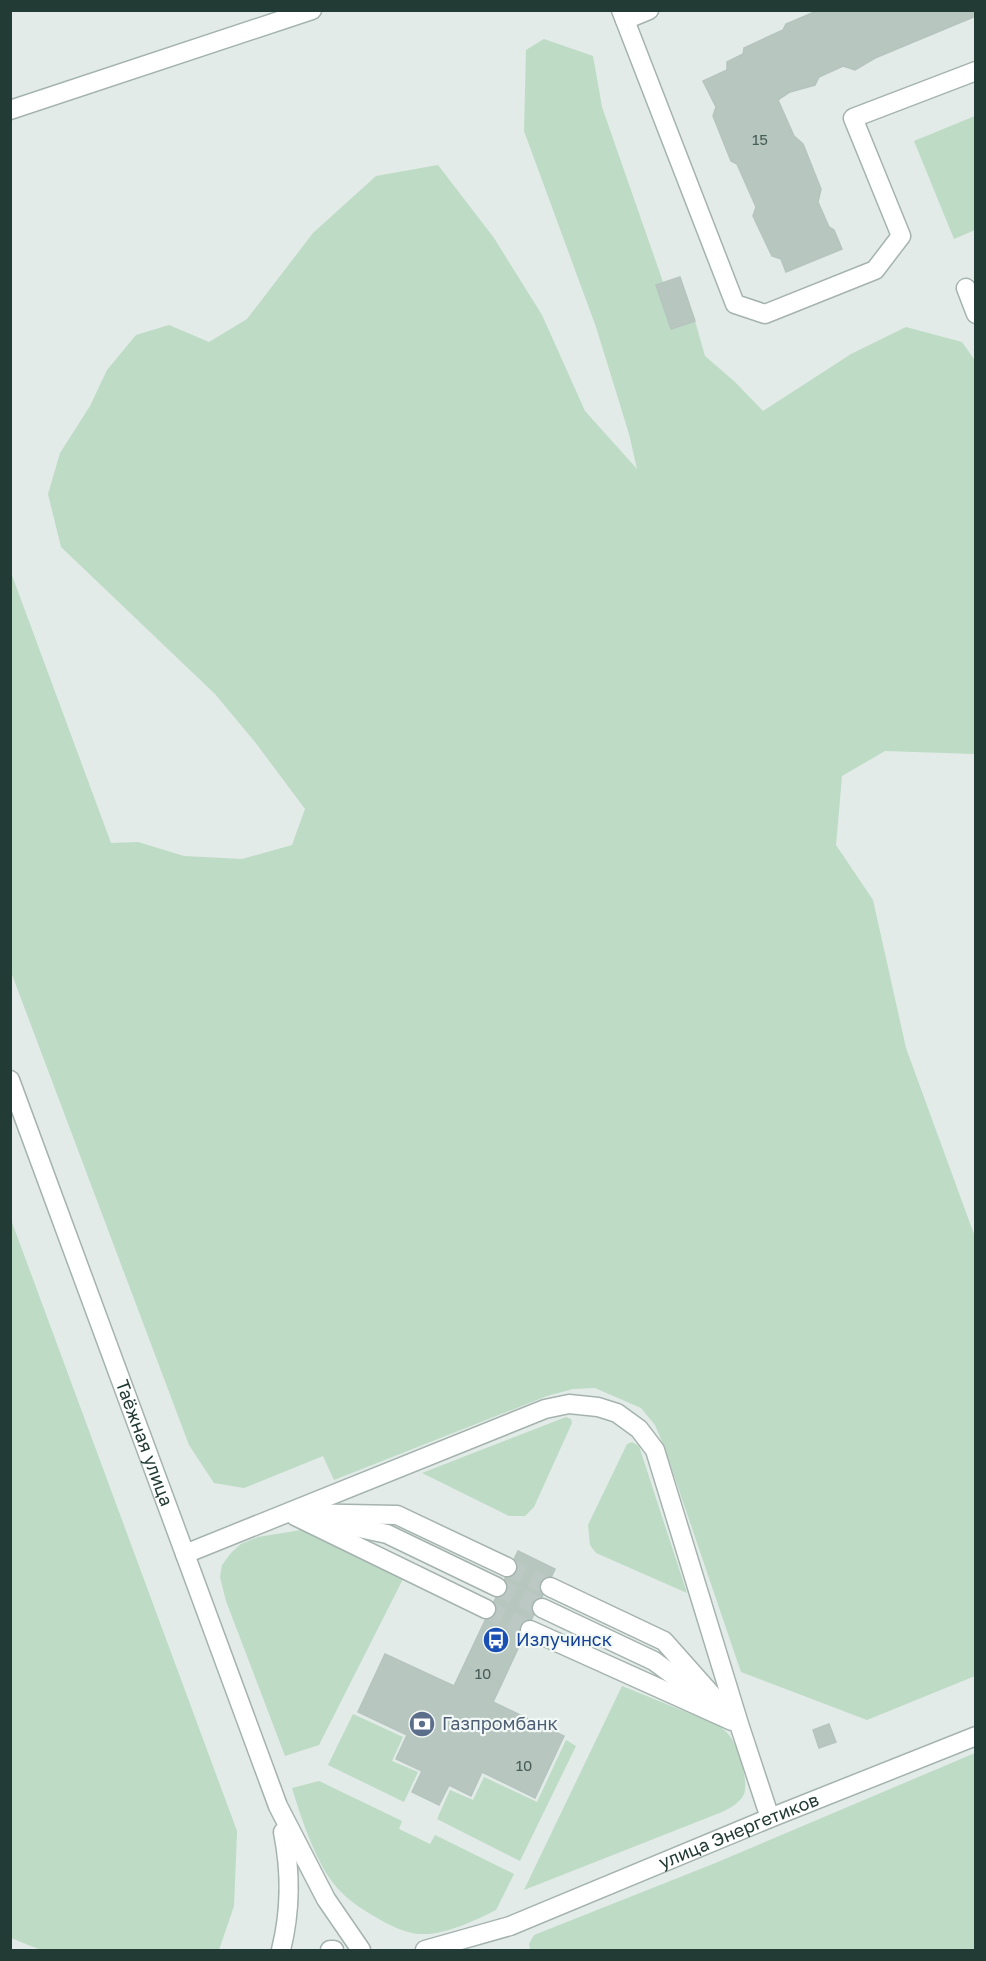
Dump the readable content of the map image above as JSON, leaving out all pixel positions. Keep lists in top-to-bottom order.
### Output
{
  "streets": {
    "street": ["Таёжная улица", "улица Энергетиков"]
  },
  "places": {
    "bus stop": ["Излучинск"],
    "bank": ["Газпромбанк"]
  },
  "house_numbers": ["15", "10", "10"]
}
